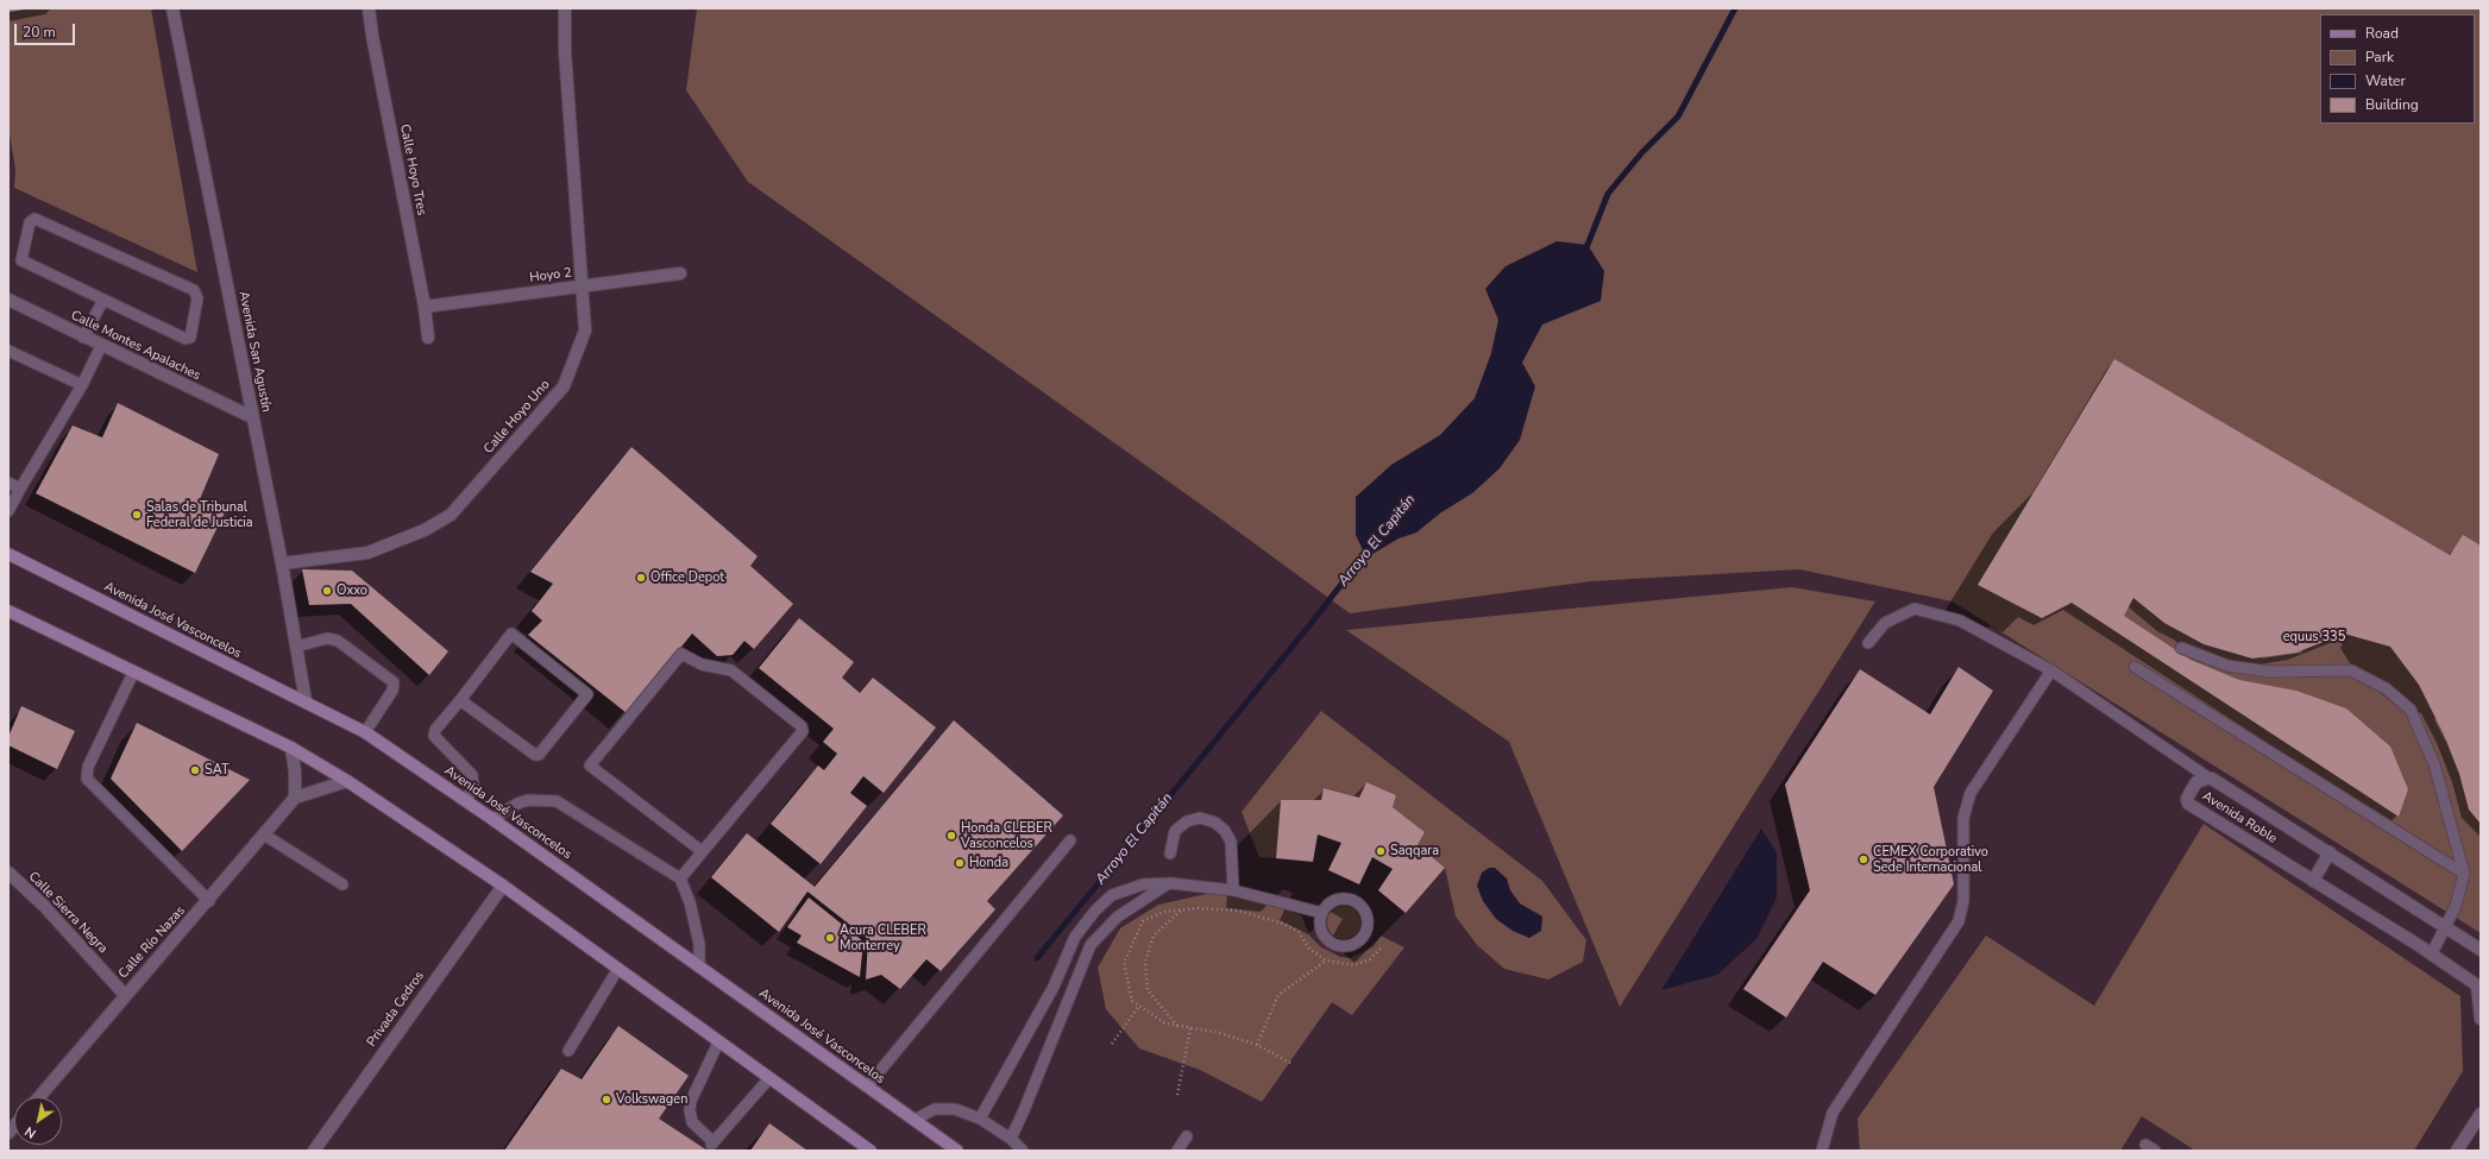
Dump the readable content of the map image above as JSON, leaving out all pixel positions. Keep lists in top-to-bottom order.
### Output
{
  "streets": {
    "main road": ["Avenida José Vasconcelos"],
    "street": [
      "Calle Hoyo Tres",
      "Hoyo 2",
      "Calle Montes Apalaches",
      "Avenida San Agustín",
      "Calle Hoyo Uno",
      "Avenida Roble",
      "Calle Sierra Negra",
      "Calle Río Nazas",
      "Privada Cedros"
    ]
  },
  "crossings": [
    ["Calle Hoyo Tres", "Hoyo 2"],
    ["Hoyo 2", "Calle Hoyo Uno"],
    ["Calle Montes Apalaches", "Avenida San Agustín"],
    ["Avenida San Agustín", "Calle Hoyo Uno"],
    ["Avenida San Agustín", "Avenida José Vasconcelos"],
    ["Calle Sierra Negra", "Calle Río Nazas"]
  ],
  "water": ["Arroyo El Capitán"],
  "parks": ["equus 335"],
  "places": [
    "Salas de Tribunal Federal de Justicia",
    "Office Depot",
    "Oxxo",
    "SAT",
    "Honda CLEBER Vasconcelos",
    "Saqqara",
    "CEMEX Corporativo Sede Internacional",
    "Honda",
    "Acura CLEBER Monterrey",
    "Volkswagen"
  ],
  "legend": [
    "Road",
    "Park",
    "Water",
    "Building"
  ],
  "scale_bar": "20 m",
  "north": "bottom left"
}
